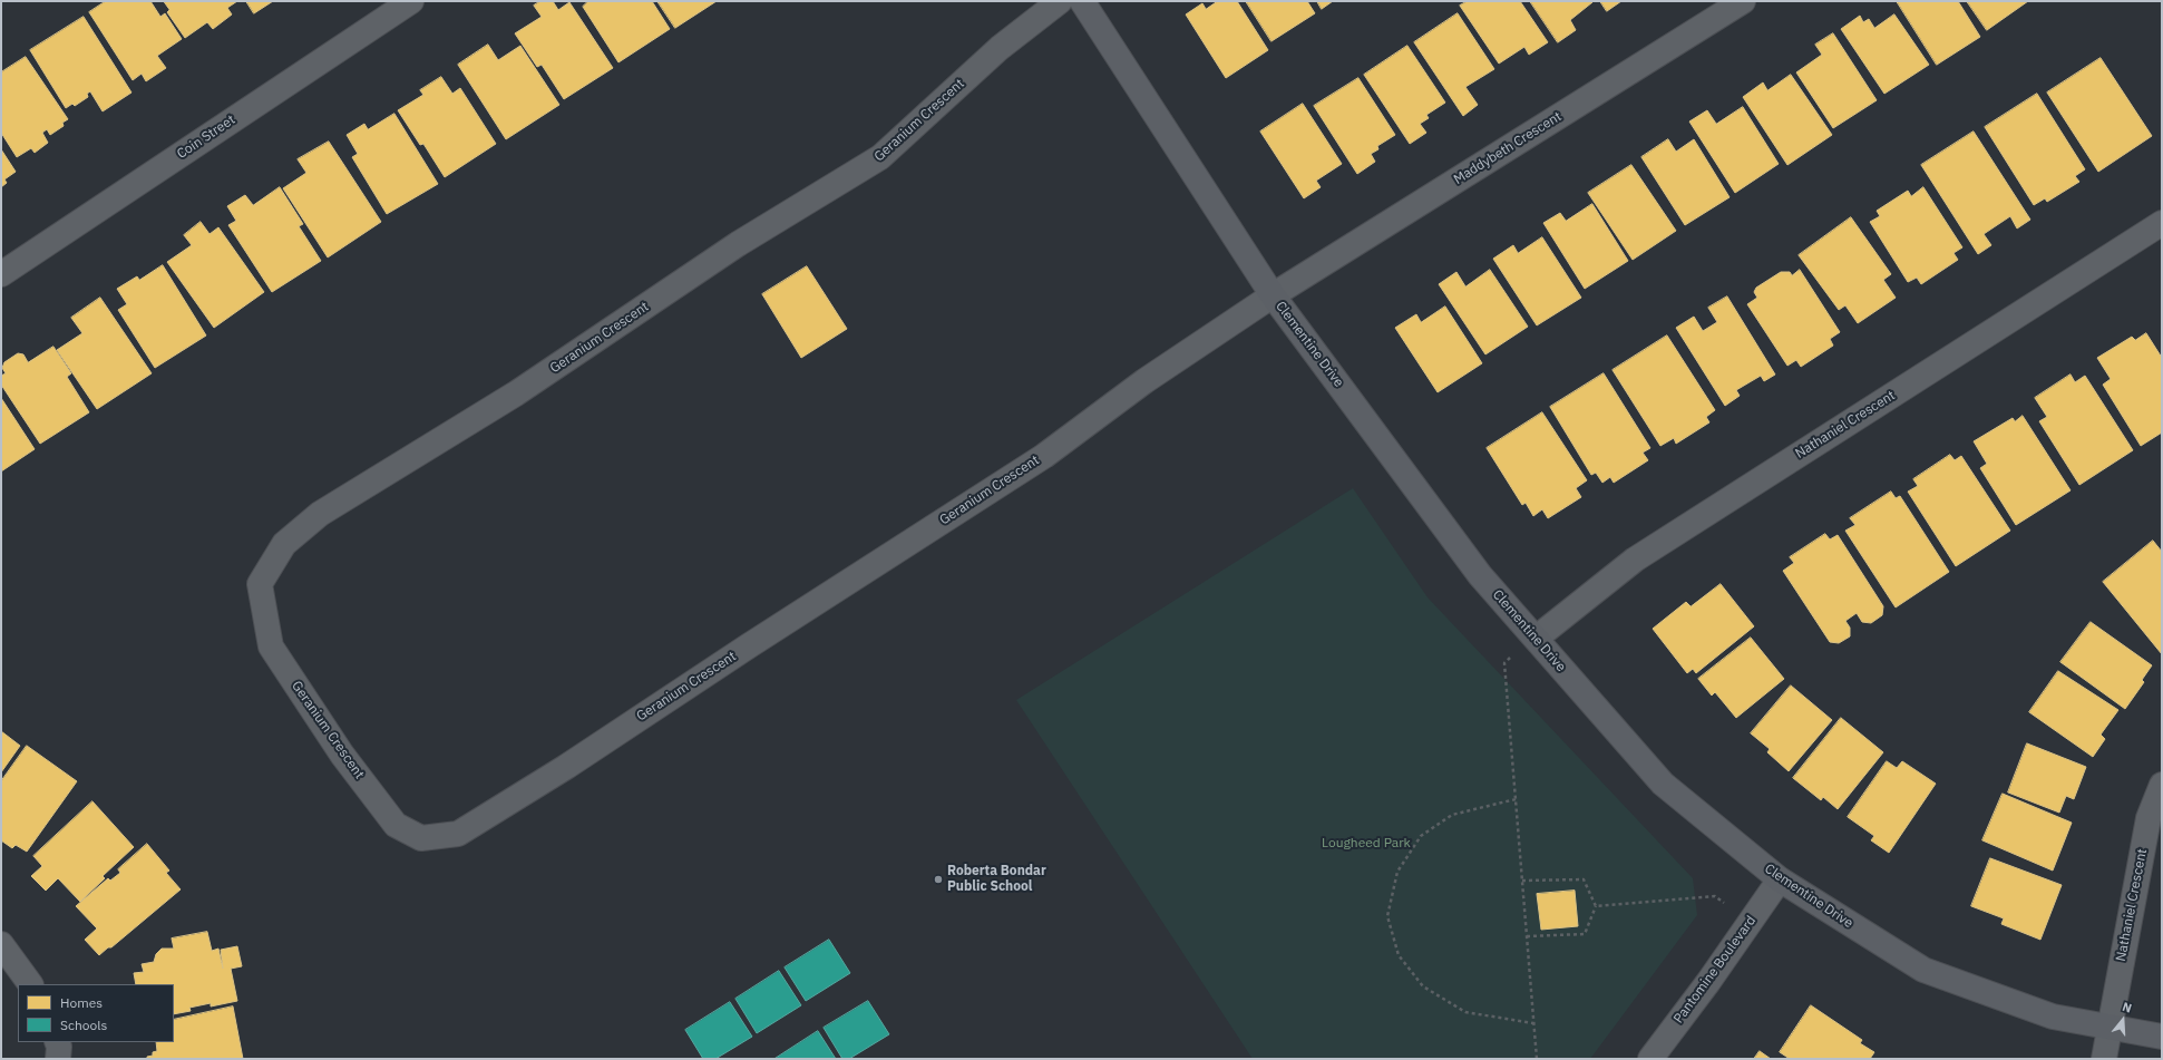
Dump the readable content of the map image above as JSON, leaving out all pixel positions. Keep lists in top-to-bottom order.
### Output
{
  "streets": {
    "street": [
      "Geranium Crescent",
      "Coin Street",
      "Maddybeth Crescent",
      "Clementine Drive",
      "Nathaniel Crescent",
      "Pantomine Boulevard"
    ]
  },
  "crossings": [
    ["Geranium Crescent", "Maddybeth Crescent"],
    ["Geranium Crescent", "Clementine Drive"],
    ["Maddybeth Crescent", "Clementine Drive"],
    ["Clementine Drive", "Nathaniel Crescent"],
    ["Clementine Drive", "Pantomine Boulevard"]
  ],
  "parks": ["Lougheed Park"],
  "places": ["Roberta Bondar Public School"],
  "legend": ["Homes", "Schools"],
  "north": "top"
}
